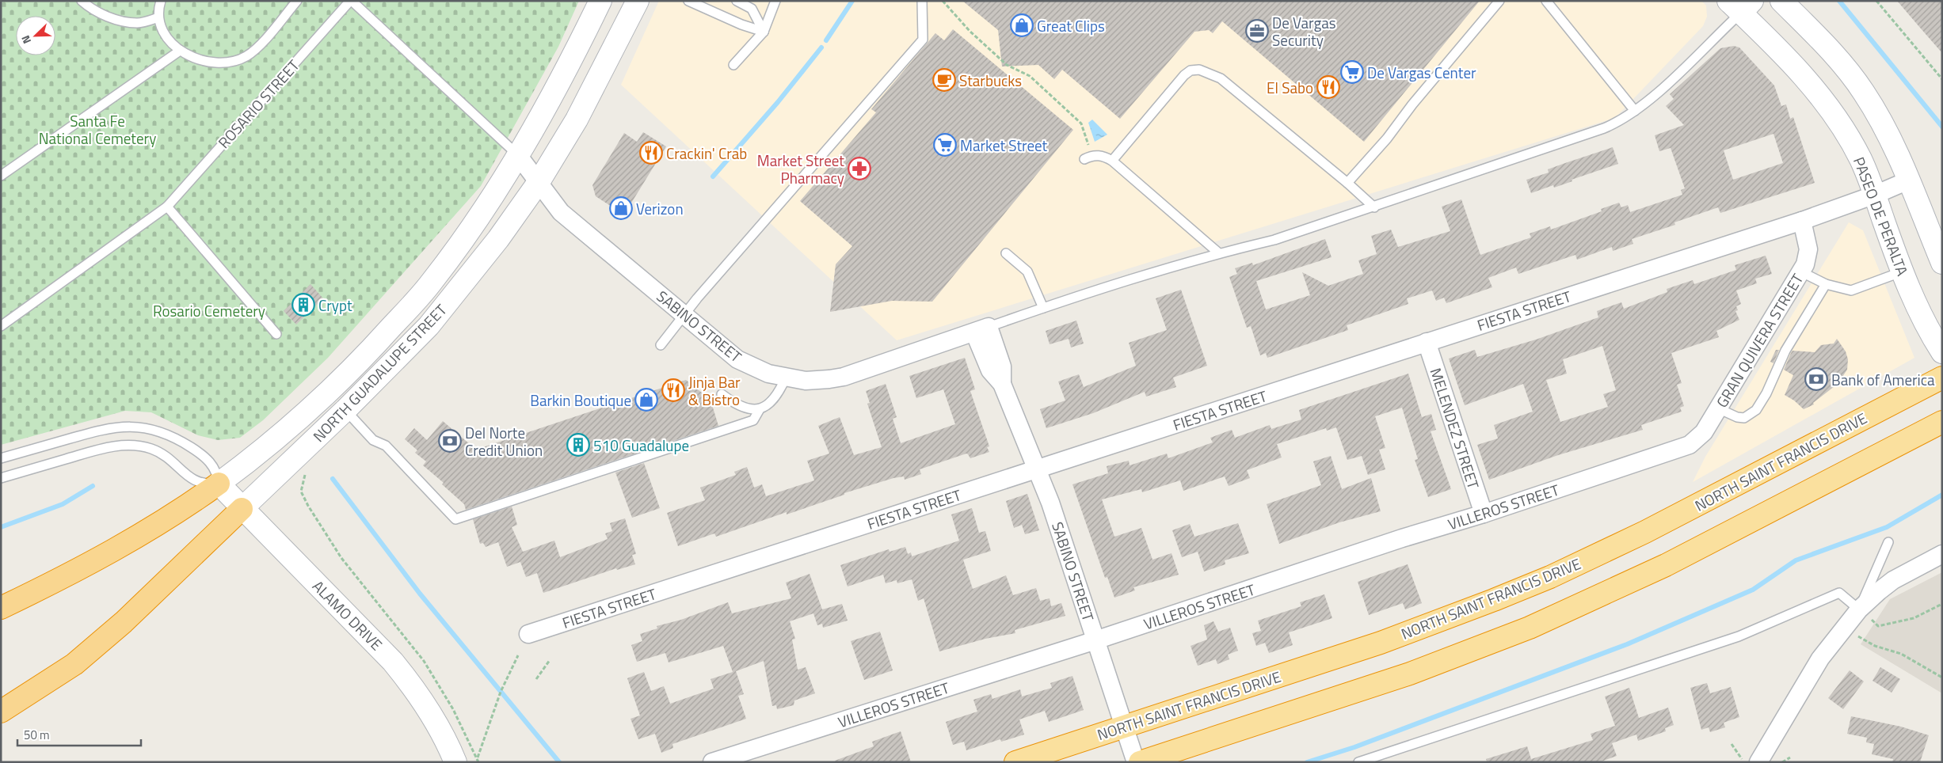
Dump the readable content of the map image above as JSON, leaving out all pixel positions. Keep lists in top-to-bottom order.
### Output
{
  "streets": {
    "highway": ["NORTH SAINT FRANCIS DRIVE"],
    "main road": ["PASEO DE PERALTA", "NORTH GUADALUPE STREET", "ALAMO DRIVE"],
    "street": [
      "FIESTA STREET",
      "SABINO STREET",
      "GRAN QUIVERA STREET",
      "MELENDEZ STREET",
      "VILLEROS STREET"
    ],
    "lane": ["ROSARIO STREET"]
  },
  "crossings": [
    ["PASEO DE PERALTA", "FIESTA STREET"],
    ["FIESTA STREET", "SABINO STREET"],
    ["FIESTA STREET", "GRAN QUIVERA STREET"],
    ["FIESTA STREET", "MELENDEZ STREET"],
    ["SABINO STREET", "NORTH GUADALUPE STREET"],
    ["SABINO STREET", "NORTH SAINT FRANCIS DRIVE"],
    ["SABINO STREET", "VILLEROS STREET"],
    ["GRAN QUIVERA STREET", "VILLEROS STREET"],
    ["NORTH GUADALUPE STREET", "ALAMO DRIVE"],
    ["MELENDEZ STREET", "VILLEROS STREET"]
  ],
  "parks": ["Santa Fe National Cemetery", "Rosario Cemetery"],
  "places": {
    "shop": ["Great Clips", "Verizon", "Barkin Boutique"],
    "office": ["De Vargas Security"],
    "supermarket": ["De Vargas Center", "Market Street"],
    "cafe": ["Starbucks"],
    "restaurant": ["El Sabo", "Crackin' Crab", "Jinja Bar & Bistro"],
    "pharmacy": ["Market Street Pharmacy"],
    "building": ["Crypt", "510 Guadalupe"],
    "bank": ["Bank of America", "Del Norte Credit Union"]
  },
  "scale_bar": "50 m",
  "north": "bottom left"
}
